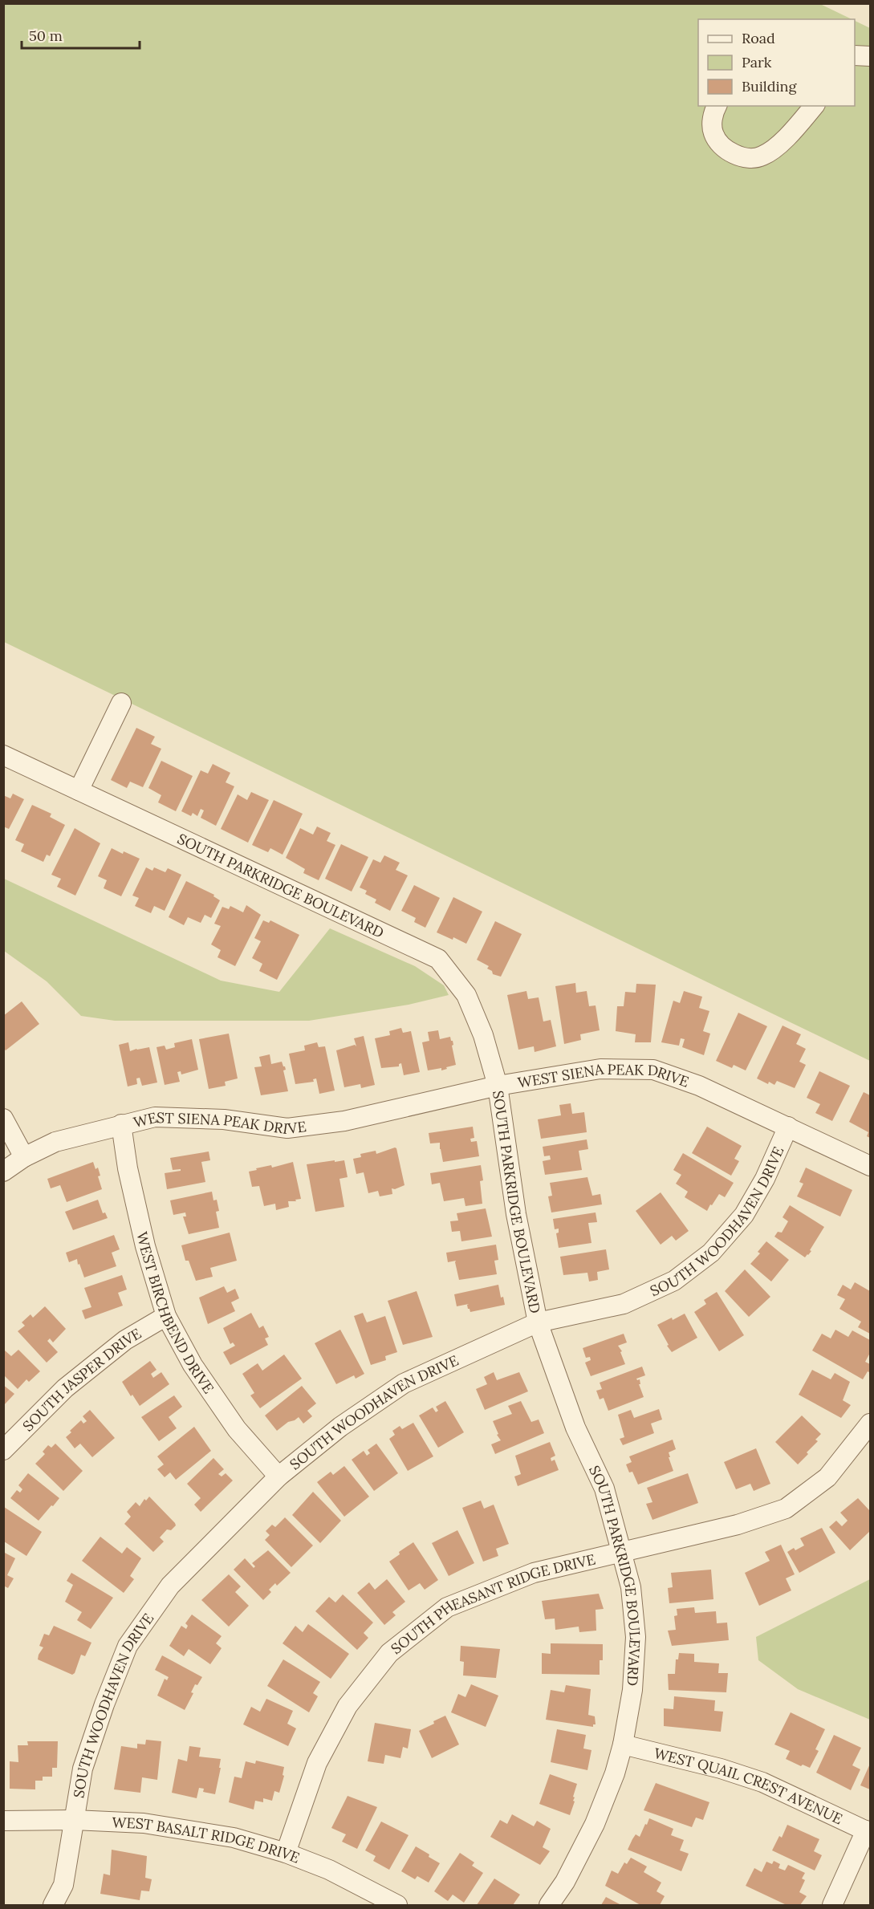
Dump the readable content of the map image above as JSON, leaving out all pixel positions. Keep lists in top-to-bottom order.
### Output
{
  "streets": {
    "street": [
      "SOUTH PARKRIDGE BOULEVARD",
      "WEST SIENA PEAK DRIVE",
      "SOUTH WOODHAVEN DRIVE",
      "WEST BIRCHBEND DRIVE",
      "SOUTH JASPER DRIVE",
      "SOUTH PHEASANT RIDGE DRIVE",
      "WEST QUAIL CREST AVENUE",
      "WEST BASALT RIDGE DRIVE"
    ]
  },
  "crossings": [
    ["SOUTH PARKRIDGE BOULEVARD", "WEST SIENA PEAK DRIVE"],
    ["SOUTH PARKRIDGE BOULEVARD", "SOUTH WOODHAVEN DRIVE"],
    ["SOUTH PARKRIDGE BOULEVARD", "SOUTH PHEASANT RIDGE DRIVE"],
    ["SOUTH PARKRIDGE BOULEVARD", "WEST QUAIL CREST AVENUE"],
    ["WEST SIENA PEAK DRIVE", "SOUTH WOODHAVEN DRIVE"],
    ["WEST SIENA PEAK DRIVE", "WEST BIRCHBEND DRIVE"],
    ["SOUTH WOODHAVEN DRIVE", "WEST BIRCHBEND DRIVE"],
    ["SOUTH WOODHAVEN DRIVE", "WEST BASALT RIDGE DRIVE"],
    ["WEST BIRCHBEND DRIVE", "SOUTH JASPER DRIVE"],
    ["SOUTH PHEASANT RIDGE DRIVE", "WEST BASALT RIDGE DRIVE"]
  ],
  "legend": ["Road", "Park", "Building"],
  "scale_bar": "50 m"
}
